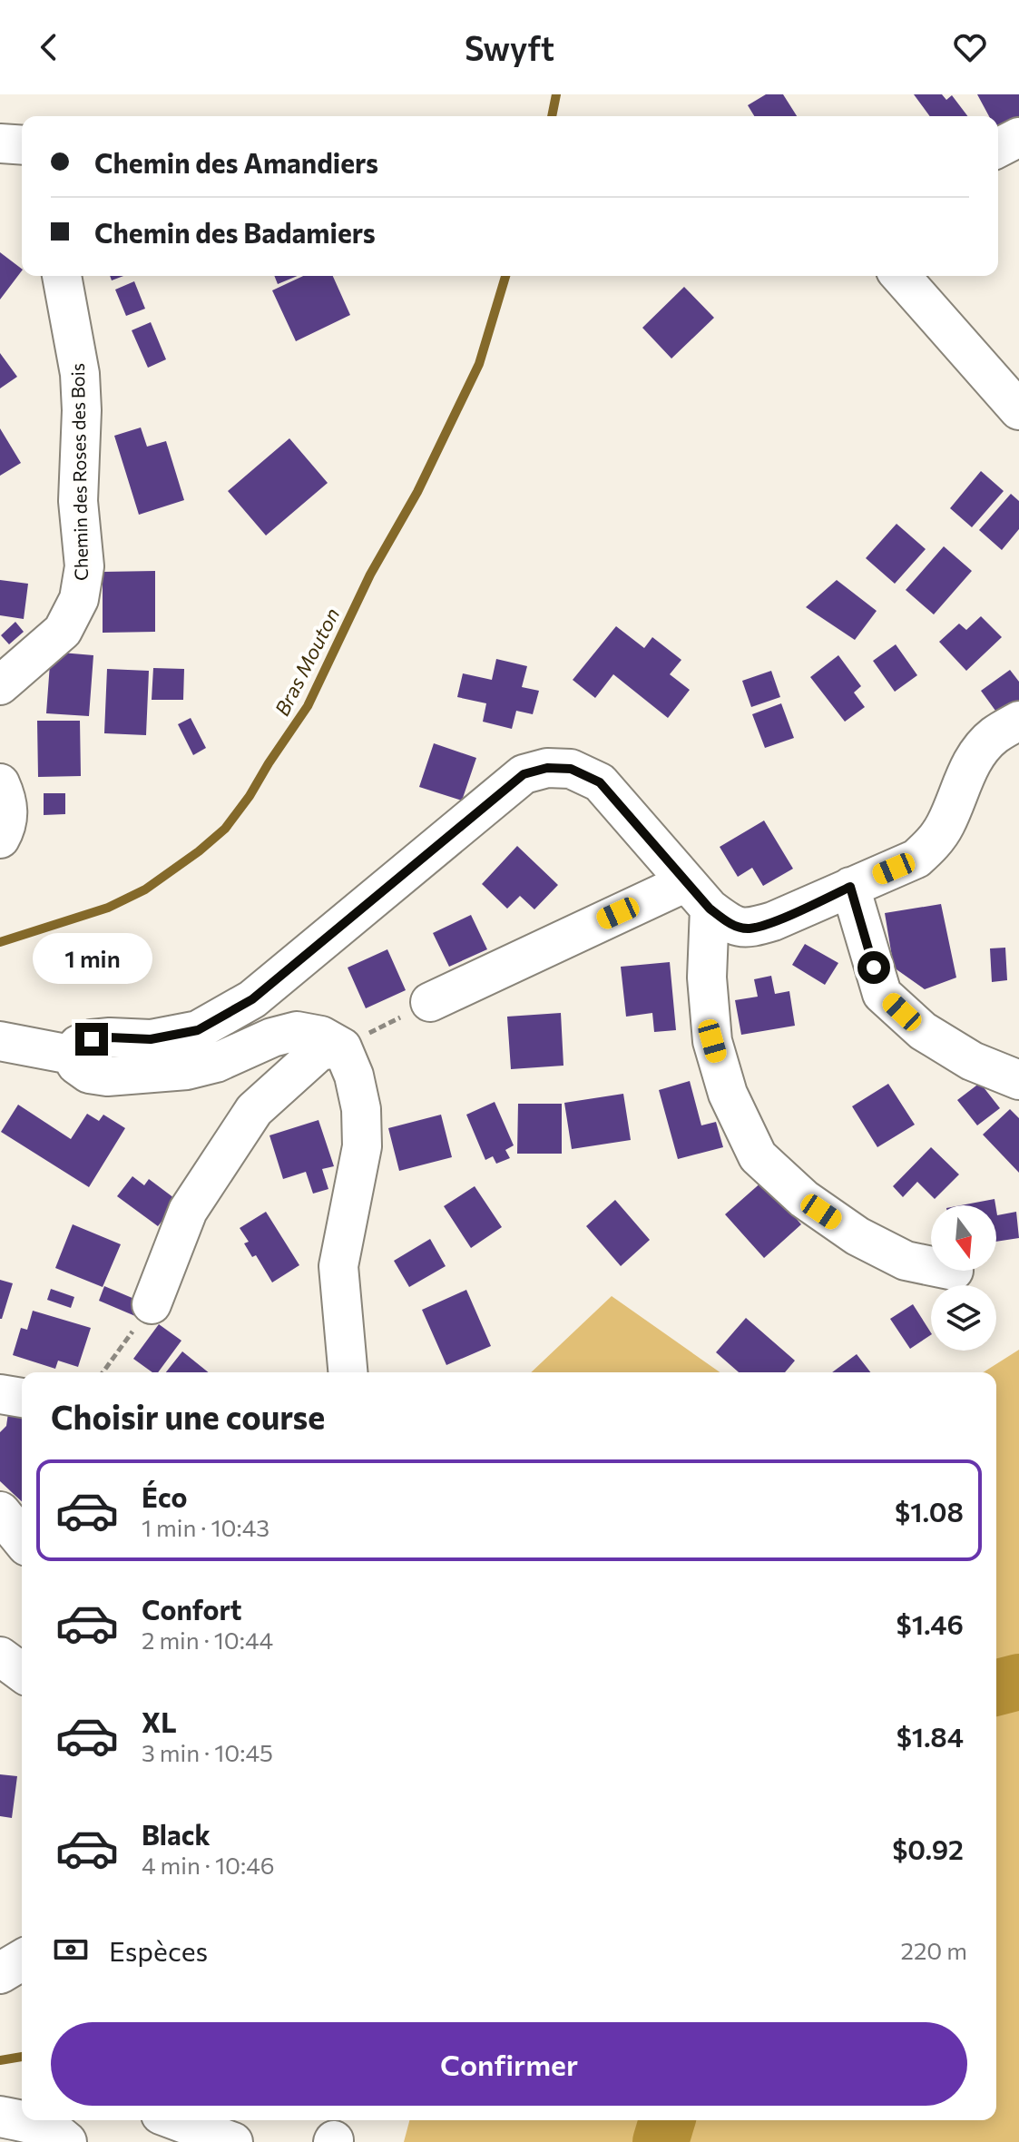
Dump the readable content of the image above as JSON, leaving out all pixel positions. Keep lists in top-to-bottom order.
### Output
{
  "streets": {
    "street": ["Chemin des Roses des Bois"]
  },
  "water": ["Bras Mouton"],
  "north": "bottom",
  "page": {
    "header": "Swyft",
    "banner": ["Chemin des Amandiers", "Chemin des Badamiers"],
    "bubble": "1 min",
    "heading": "Choisir une course",
    "list": [
      {
        "name": "Éco",
        "note": "1 min · 10:43",
        "value": "$1.08"
      },
      {
        "name": "Confort",
        "note": "2 min · 10:44",
        "value": "$1.46"
      },
      {
        "name": "XL",
        "note": "3 min · 10:45",
        "value": "$1.84"
      },
      {
        "name": "Black",
        "note": "4 min · 10:46",
        "value": "$0.92"
      }
    ],
    "pay": ["Espèces", "220 m"],
    "buttons": "Confirmer"
  }
}
